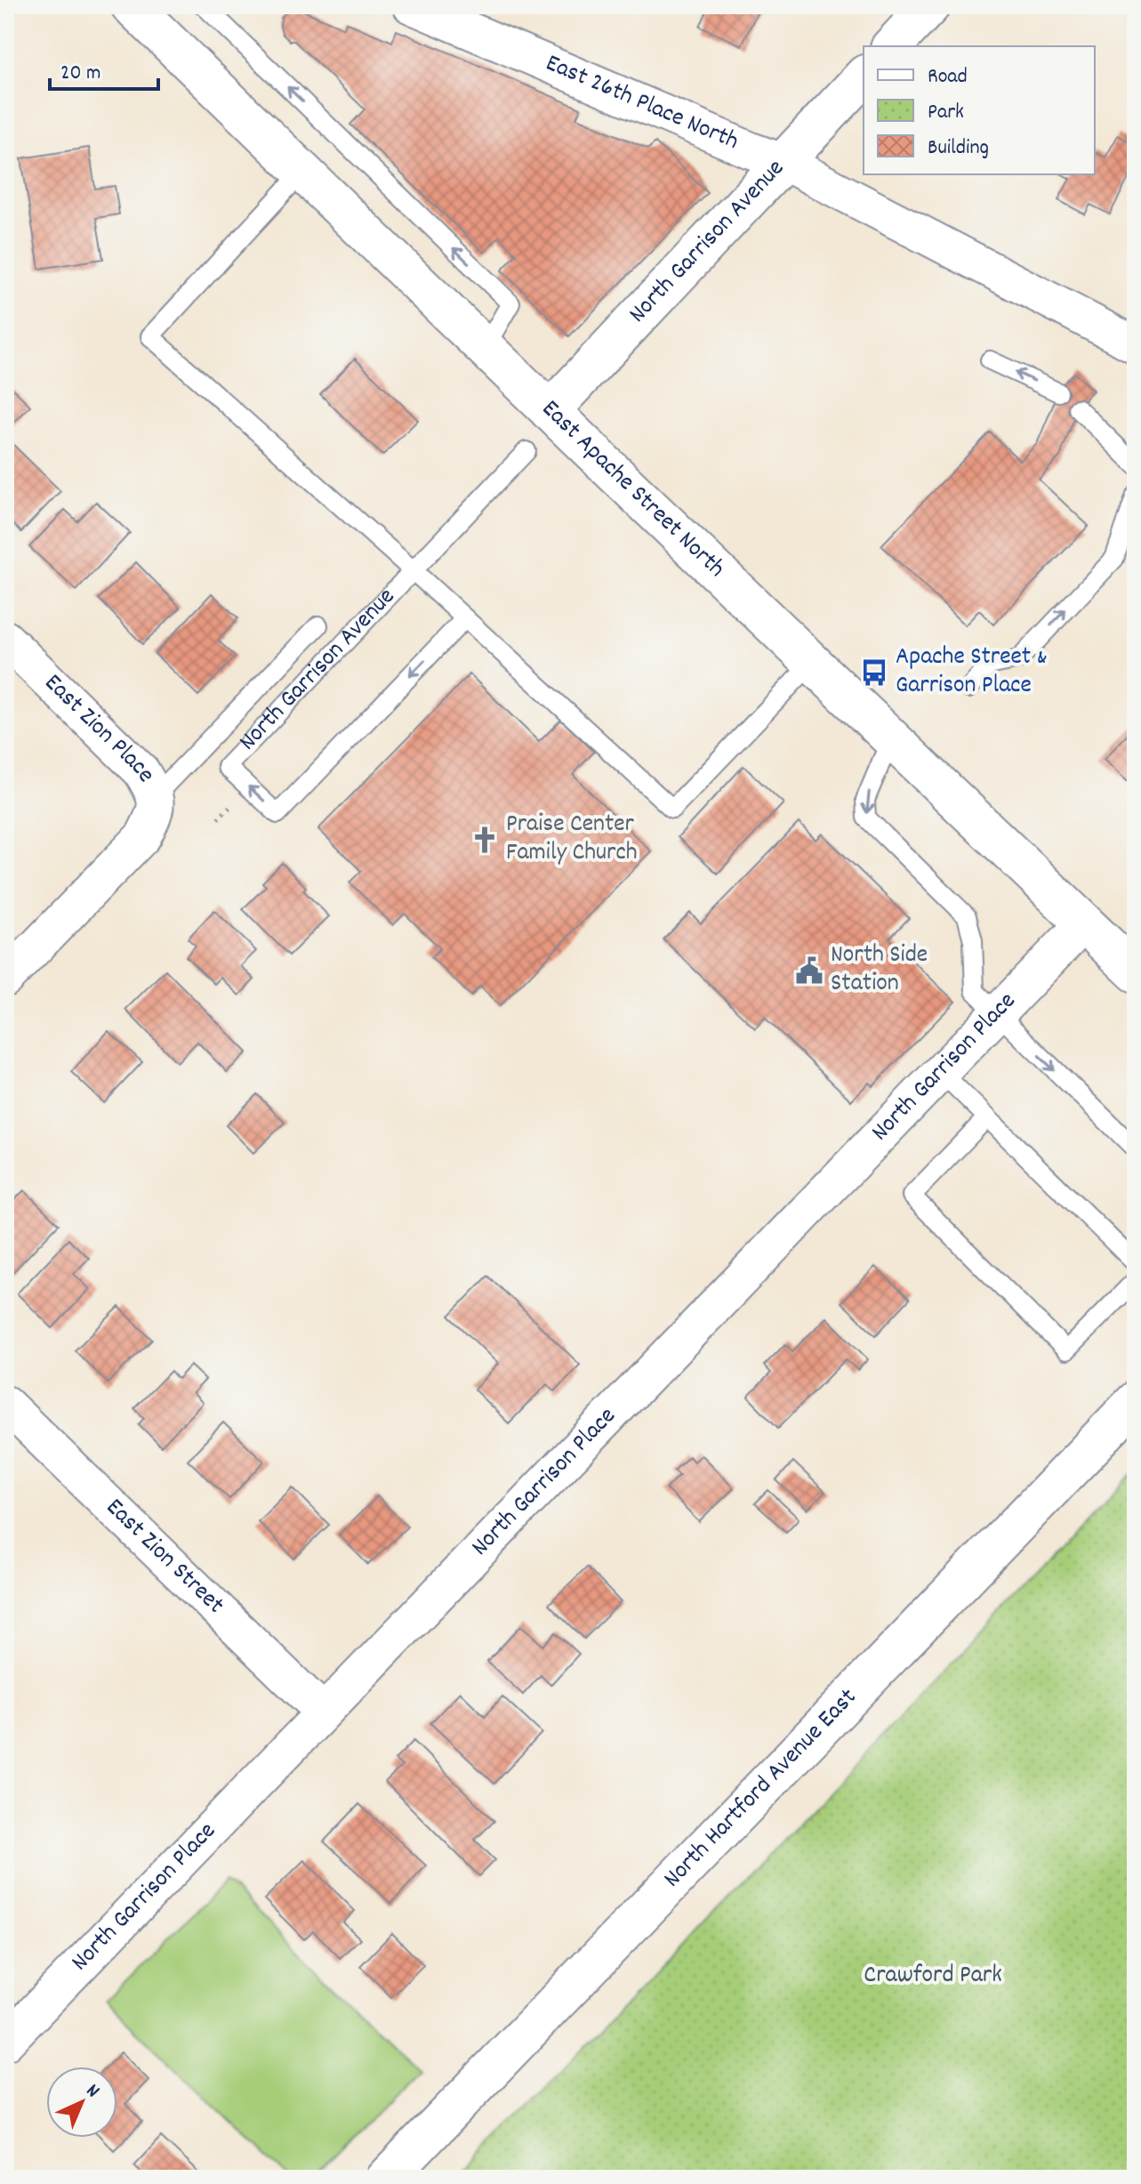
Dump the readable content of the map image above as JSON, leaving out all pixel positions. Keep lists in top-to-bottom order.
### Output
{
  "streets": {
    "street": [
      "East 26th Place North",
      "North Garrison Avenue",
      "East Apache Street North",
      "East Zion Place",
      "North Garrison Place",
      "East Zion Street",
      "North Hartford Avenue East"
    ]
  },
  "crossings": [
    ["East 26th Place North", "North Garrison Avenue"],
    ["North Garrison Avenue", "East Apache Street North"],
    ["North Garrison Avenue", "East Zion Place"],
    ["East Apache Street North", "North Garrison Place"],
    ["North Garrison Place", "East Zion Street"]
  ],
  "parks": ["Crawford Park"],
  "places": {
    "bus stop": ["Apache Street & Garrison Place"],
    "church": ["Praise Center Family Church"],
    "public building": ["North Side Station"]
  },
  "legend": ["Road", "Park", "Building"],
  "scale_bar": "20 m",
  "north": "top right"
}
